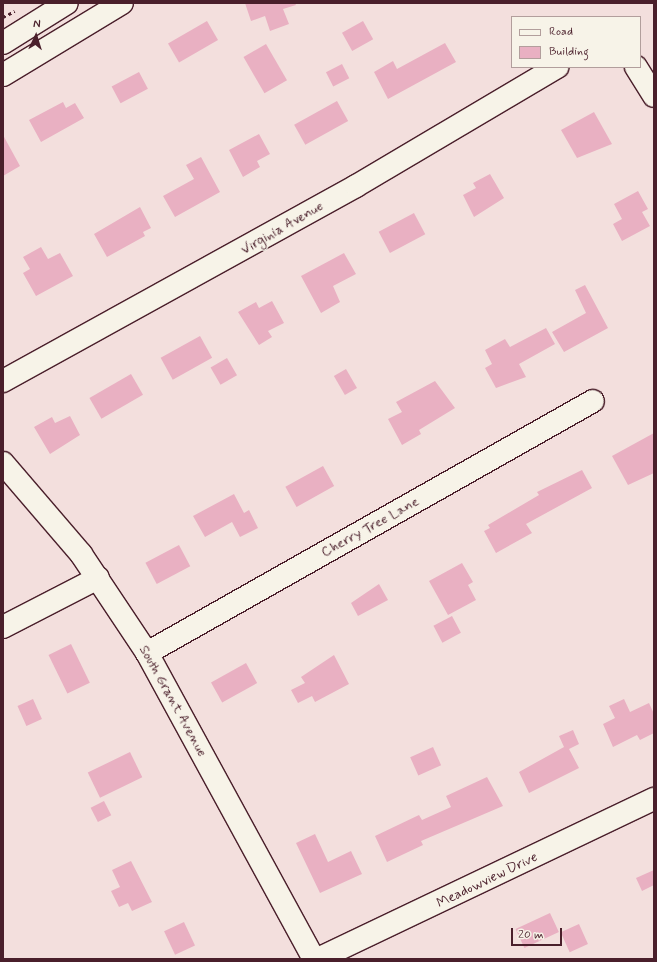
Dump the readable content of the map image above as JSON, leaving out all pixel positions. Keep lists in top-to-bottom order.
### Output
{
  "streets": {
    "street": [
      "Virginia Avenue",
      "Cherry Tree Lane",
      "South Grant Avenue",
      "Meadowview Drive"
    ]
  },
  "crossings": [
    ["Cherry Tree Lane", "South Grant Avenue"]
  ],
  "legend": ["Road", "Building"],
  "scale_bar": "20 m",
  "north": "top"
}
